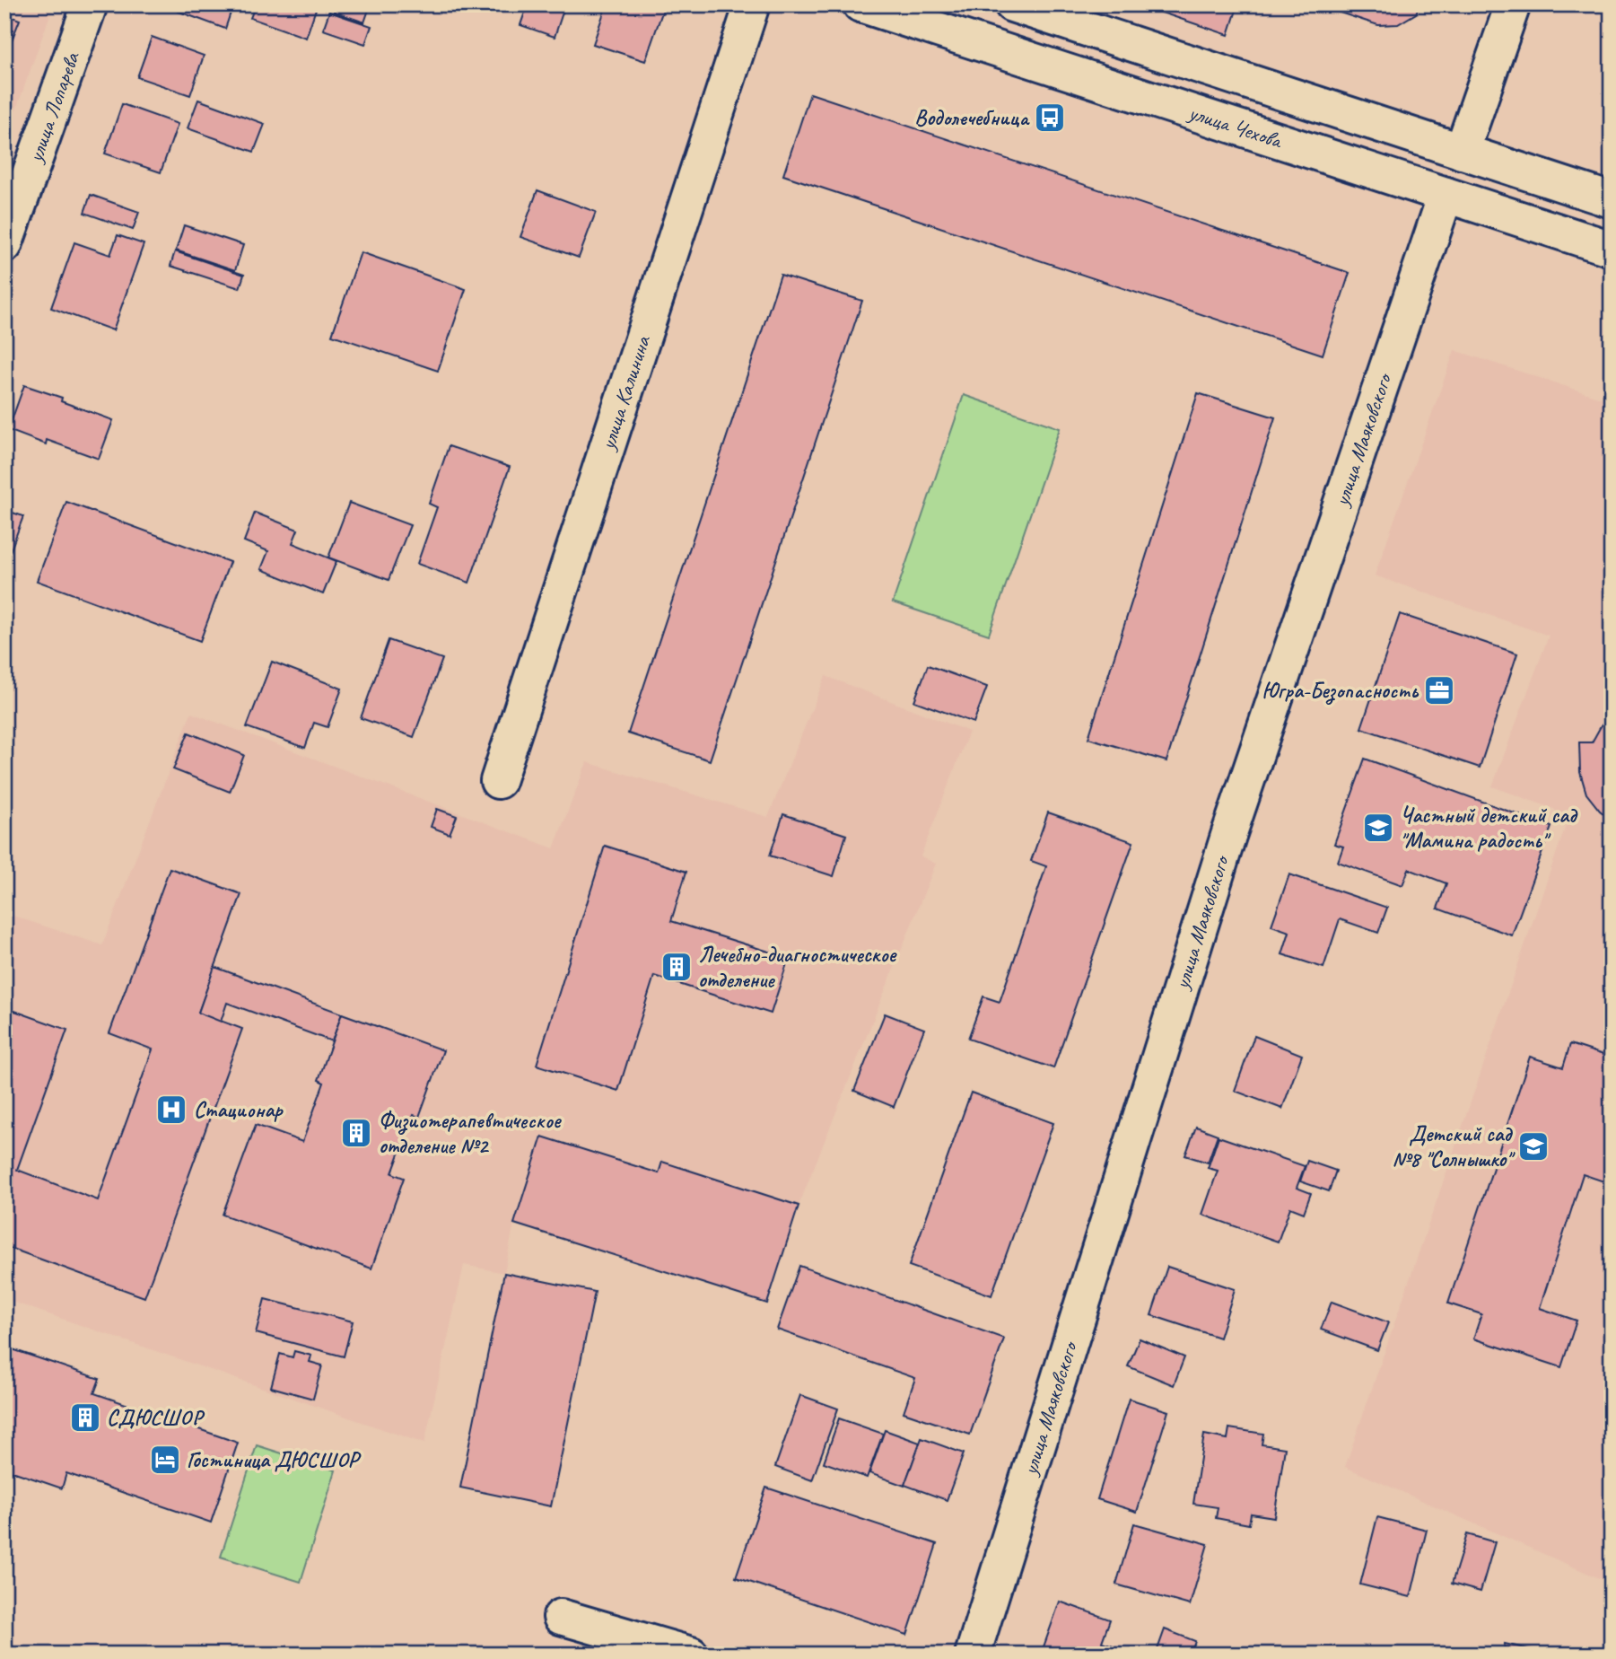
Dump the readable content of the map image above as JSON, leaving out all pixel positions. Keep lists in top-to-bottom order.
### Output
{
  "streets": {
    "street": [
      "улица Лопарева",
      "улица Чехова",
      "улица Калинина",
      "улица Маяковского"
    ]
  },
  "crossings": [
    ["улица Чехова", "улица Маяковского"]
  ],
  "places": {
    "bus stop": ["Водолечебница"],
    "office": ["Югра-Безопасность"],
    "school or university": ["Частный детский сад \"Мамина радость\"", "Детский сад №8 \"Солнышко\""],
    "building": ["Лечебно-диагностическое отделение", "Физиотерапевтическое отделение №2", "СДЮСШОР"],
    "hospital": ["Стационар"],
    "hotel": ["Гостиница ДЮСШОР"]
  }
}
